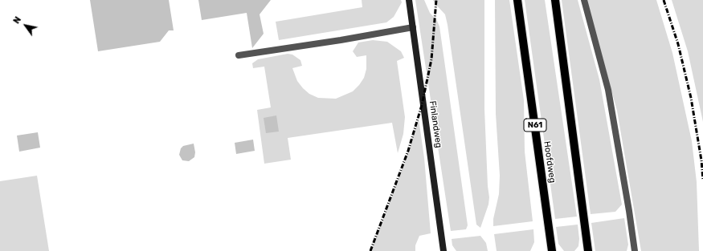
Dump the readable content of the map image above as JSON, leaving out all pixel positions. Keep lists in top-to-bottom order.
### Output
{
  "streets": {
    "main road": ["N61", "Hoofdweg"],
    "street": ["Finlandweg"]
  },
  "north": "top left"
}
